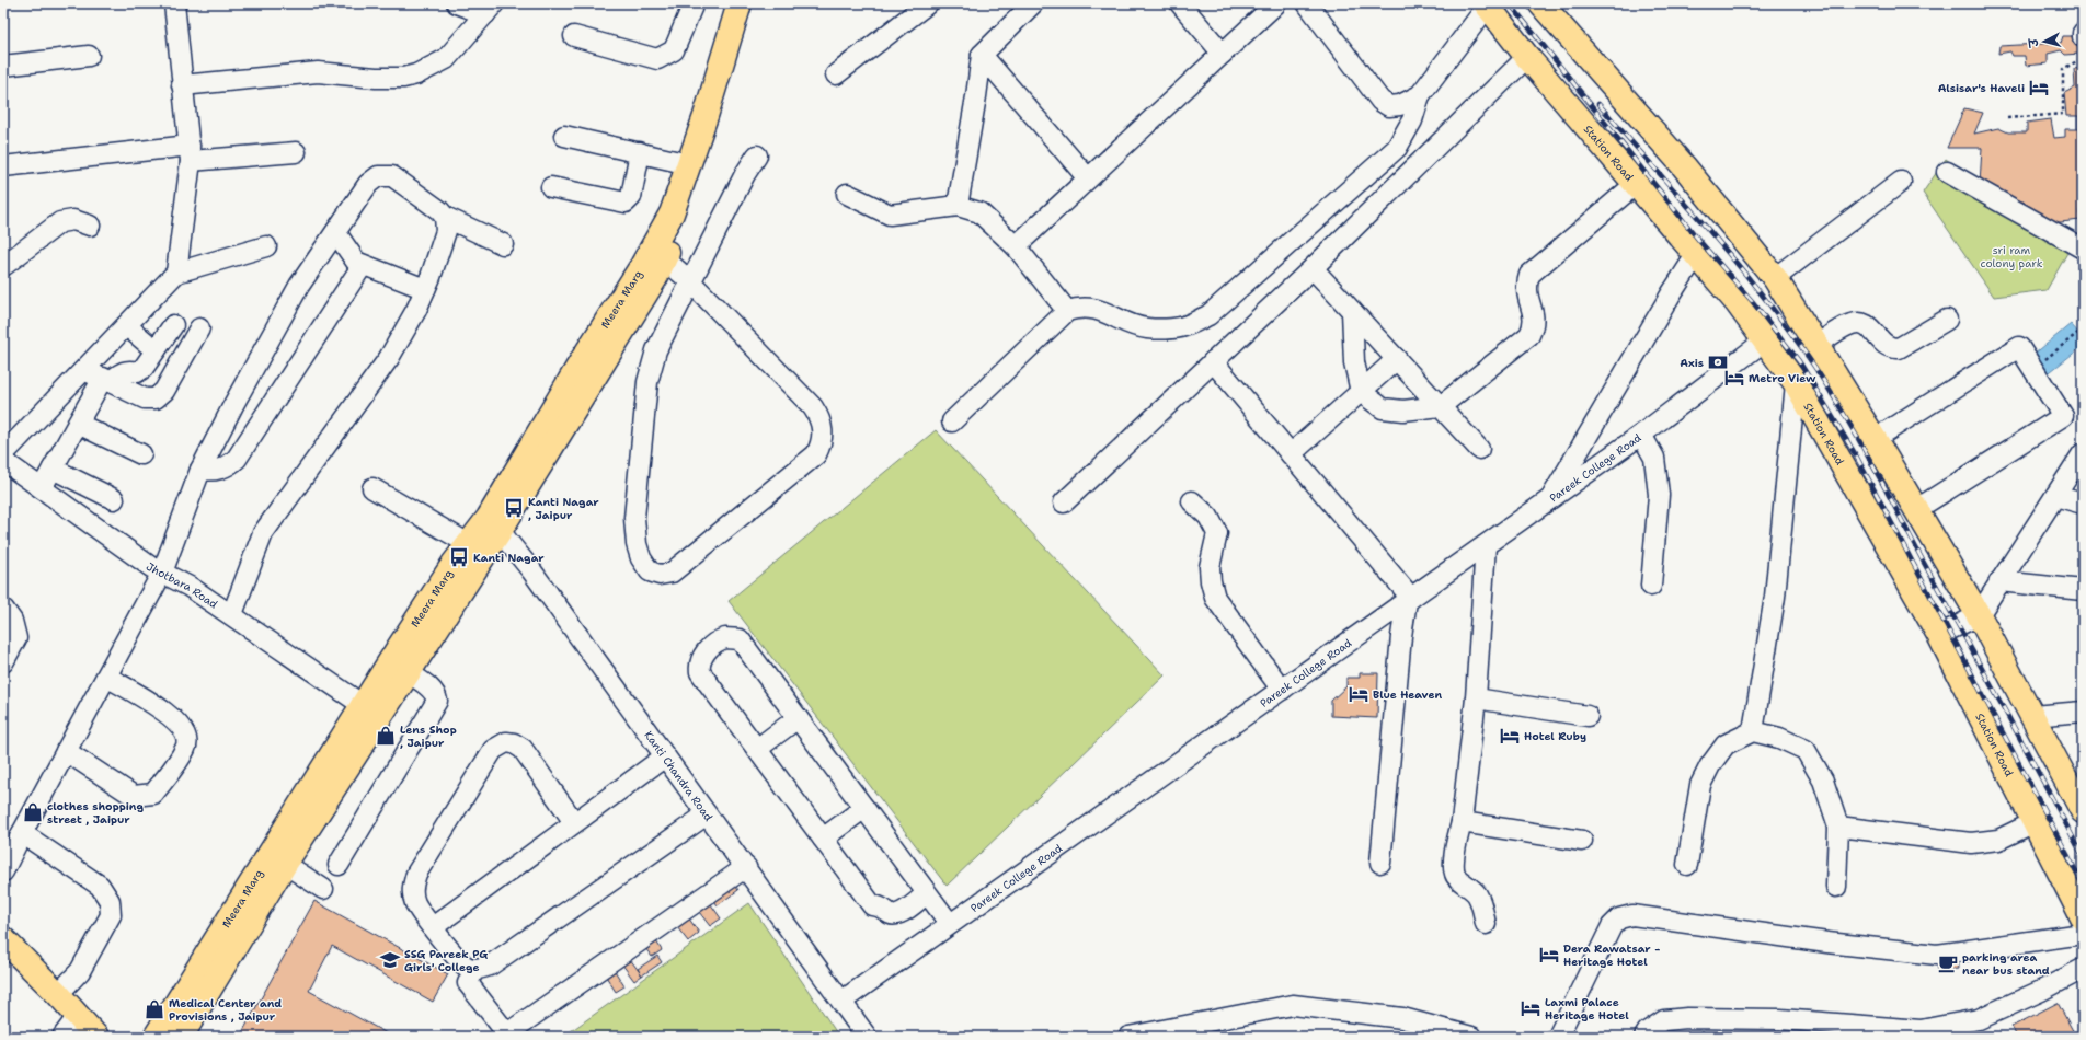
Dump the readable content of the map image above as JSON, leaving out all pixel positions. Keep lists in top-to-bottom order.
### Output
{
  "streets": {
    "main road": ["Station Road", "Meera Marg"],
    "street": ["Pareek College Road", "Jhotbara Road", "Kanti Chandra Road"]
  },
  "crossings": [
    ["Station Road", "Pareek College Road"],
    ["Meera Marg", "Jhotbara Road"],
    ["Meera Marg", "Kanti Chandra Road"],
    ["Pareek College Road", "Kanti Chandra Road"]
  ],
  "parks": ["sri ram colony park"],
  "places": {
    "hotel": [
      "Alsisar's Haveli",
      "Metro View",
      "Blue Heaven",
      "Hotel Ruby",
      "Dera Rawatsar - Heritage Hotel",
      "Laxmi Palace Heritage Hotel"
    ],
    "bank": ["Axis"],
    "bus stop": ["Kanti Nagar , Jaipur", "Kanti Nagar"],
    "shop": ["Lens Shop , Jaipur", "clothes shopping street , Jaipur", "Medical Center and Provisions , Jaipur"],
    "school or university": ["SSG Pareek PG Girls' College"],
    "cafe": ["parking area near bus stand"]
  },
  "north": "left"
}
